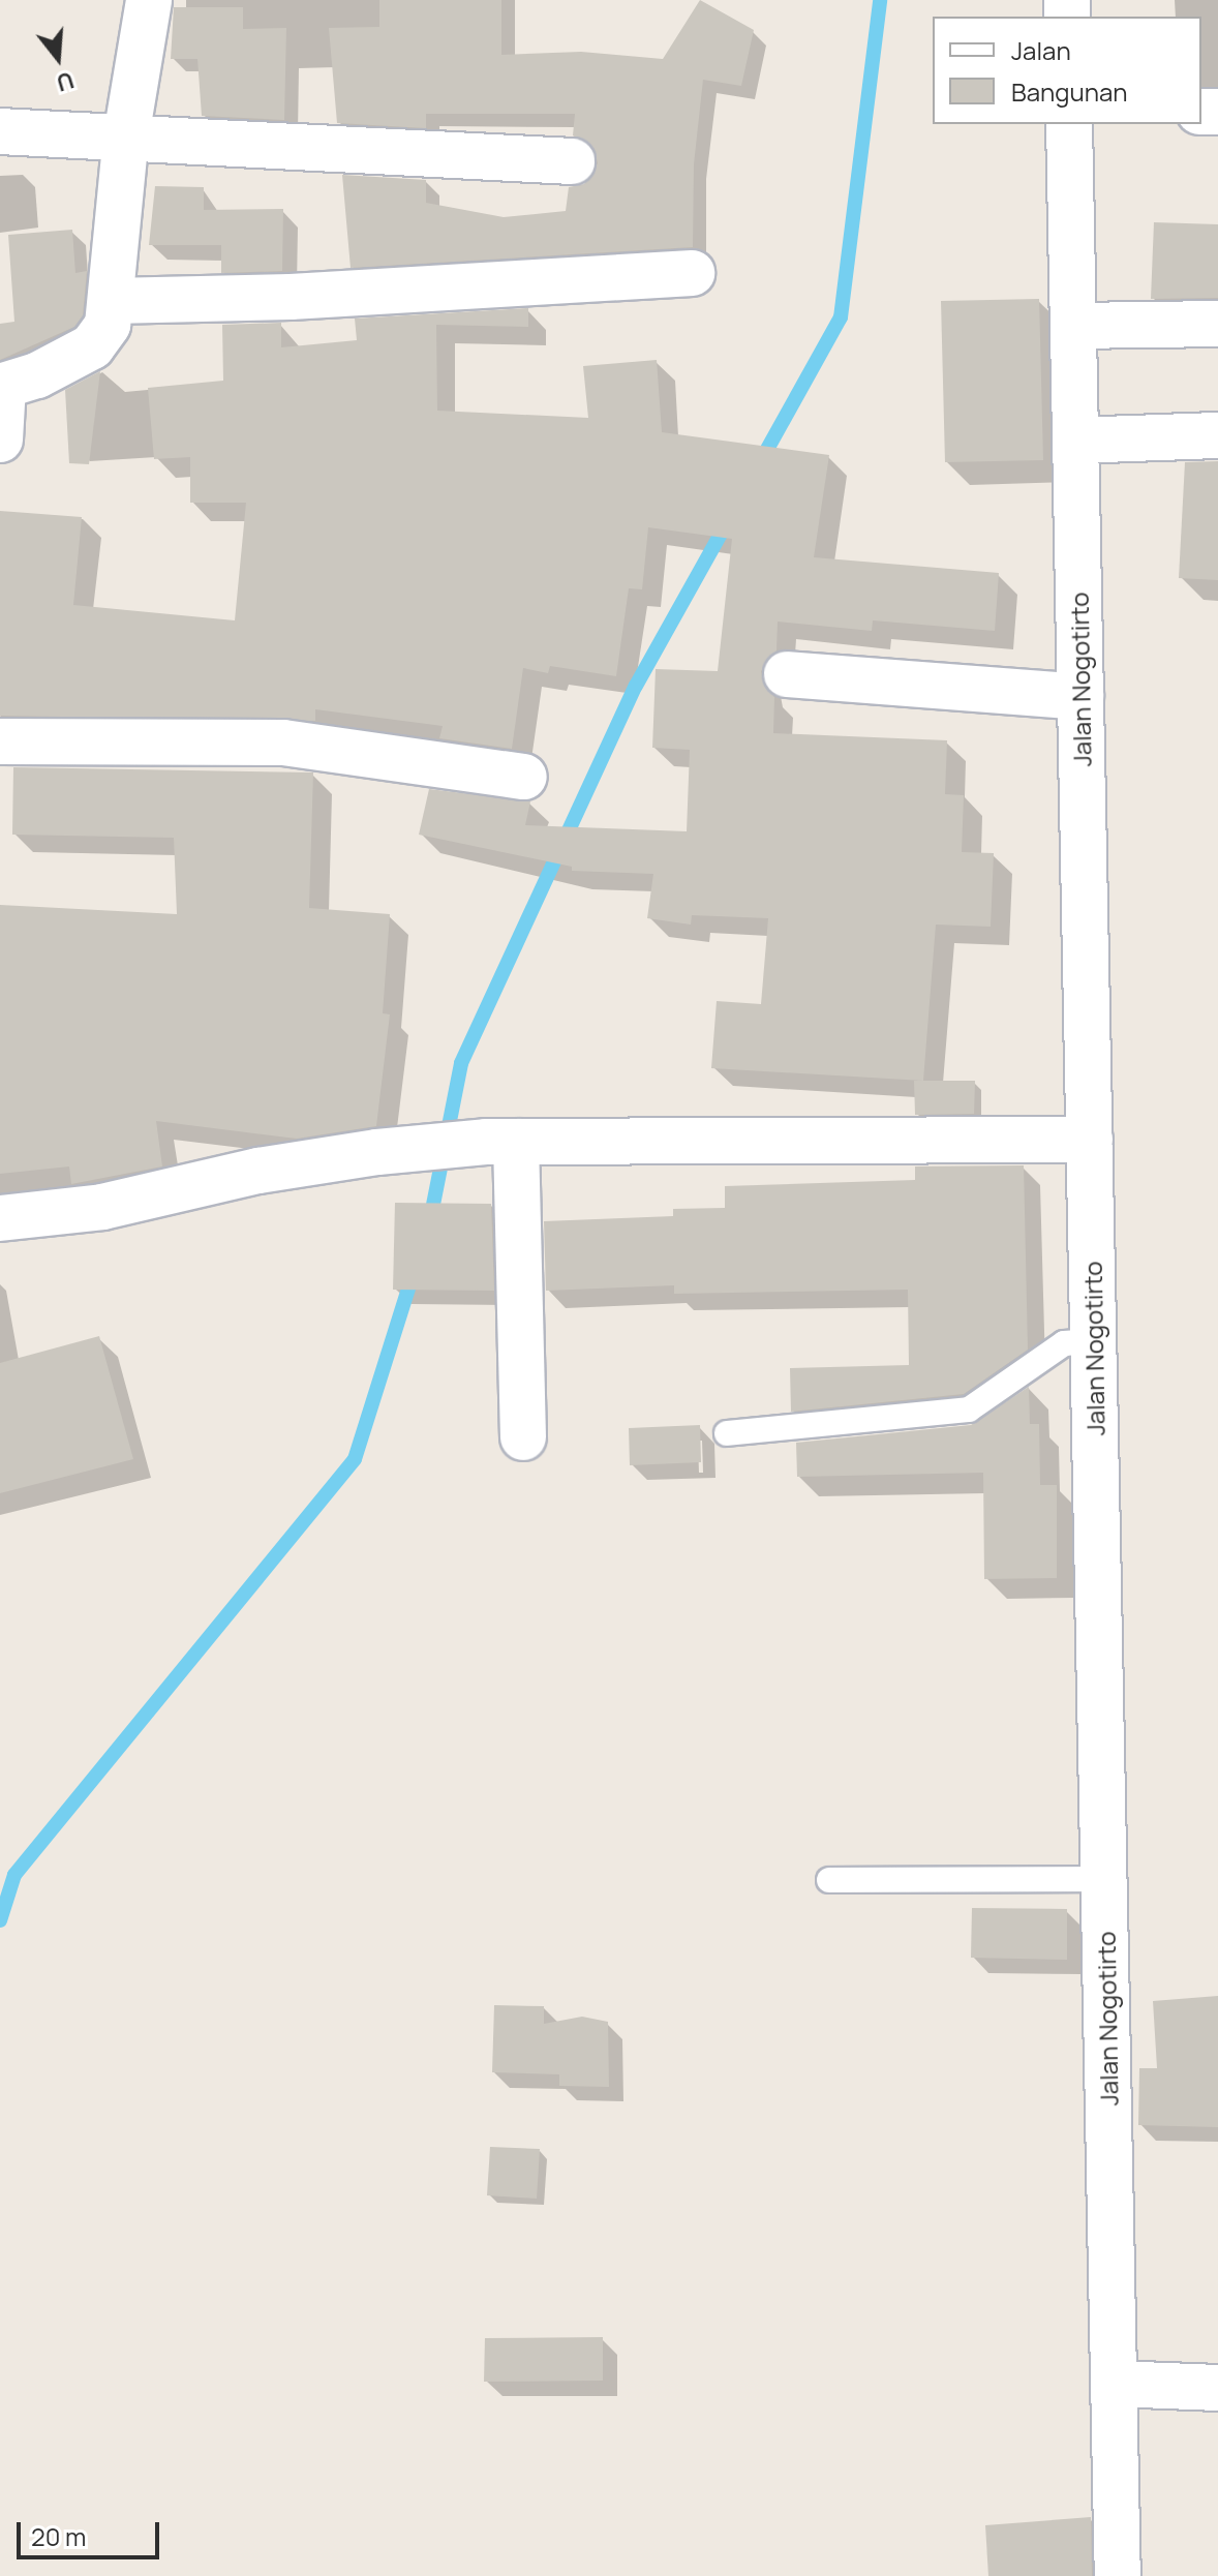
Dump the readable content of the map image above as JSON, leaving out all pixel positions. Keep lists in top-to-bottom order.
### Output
{
  "streets": {
    "street": ["Jalan Nogotirto"]
  },
  "legend": ["Jalan", "Bangunan"],
  "scale_bar": "20 m",
  "north": "bottom"
}
